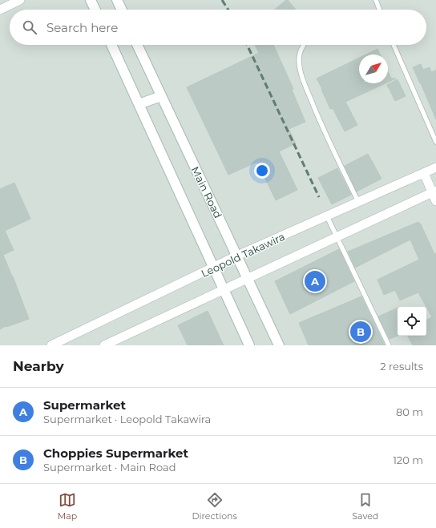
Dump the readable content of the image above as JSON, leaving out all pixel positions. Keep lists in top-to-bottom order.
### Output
{
  "streets": {
    "main road": ["Main Road"],
    "street": ["Leopold Takawira"]
  },
  "crossings": [
    ["Main Road", "Leopold Takawira"]
  ],
  "north": "top right",
  "page": {
    "search": "Search here",
    "pins": ["A", "B"],
    "heading": ["Nearby", "2 results"],
    "list": [
      {
        "mark": "A",
        "name": "Supermarket",
        "note": "Supermarket · Leopold Takawira",
        "value": "80 m"
      },
      {
        "mark": "B",
        "name": "Choppies Supermarket",
        "note": "Supermarket · Main Road",
        "value": "120 m"
      }
    ],
    "nav": ["Map", "Directions", "Saved"]
  }
}
